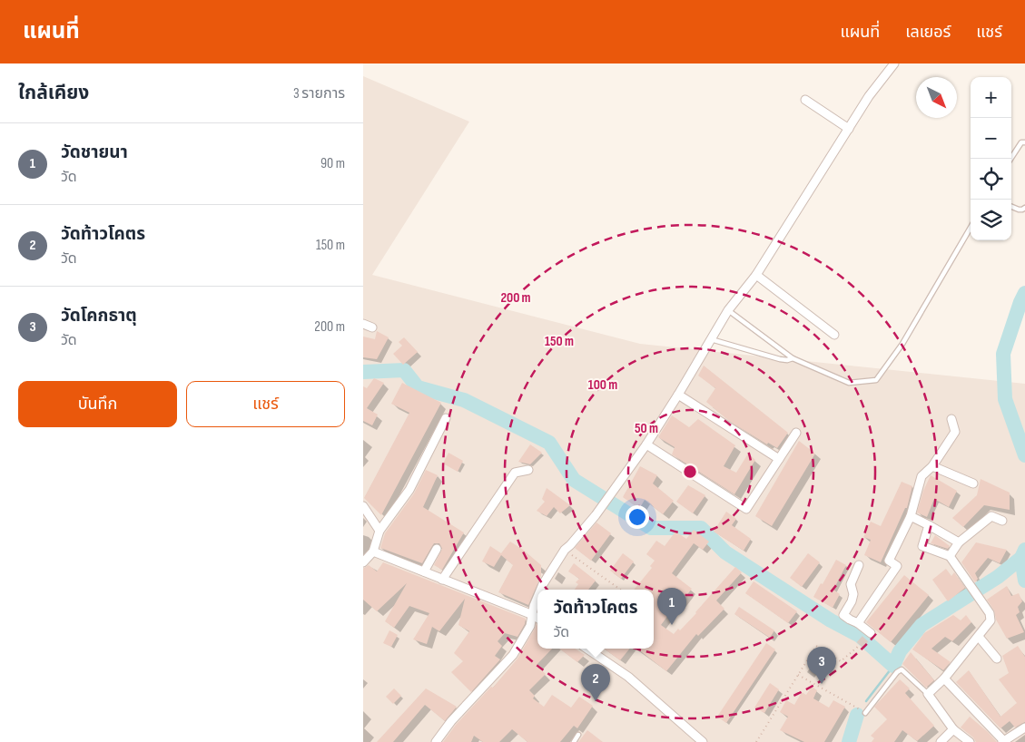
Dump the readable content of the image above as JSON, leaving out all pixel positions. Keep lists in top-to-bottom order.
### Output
{
  "north": "bottom right",
  "page": {
    "header": "แผนที่",
    "nav": ["แผนที่", "เลเยอร์", "แชร์"],
    "heading": ["ใกล้เคียง", "3 รายการ"],
    "map_buttons": ["+", "−"],
    "list": [
      {
        "mark": "1",
        "name": "วัดชายนา",
        "note": "วัด",
        "value": "90 m"
      },
      {
        "mark": "2",
        "name": "วัดท้าวโคตร",
        "note": "วัด",
        "value": "150 m"
      },
      {
        "mark": "3",
        "name": "วัดโคกธาตุ",
        "note": "วัด",
        "value": "200 m"
      }
    ],
    "buttons": ["บันทึก", "แชร์"],
    "pins": ["1", "3", "2"],
    "popup": ["วัดท้าวโคตร", "วัด"]
  },
  "rings": [
    "200 m",
    "150 m",
    "100 m",
    "50 m"
  ]
}
